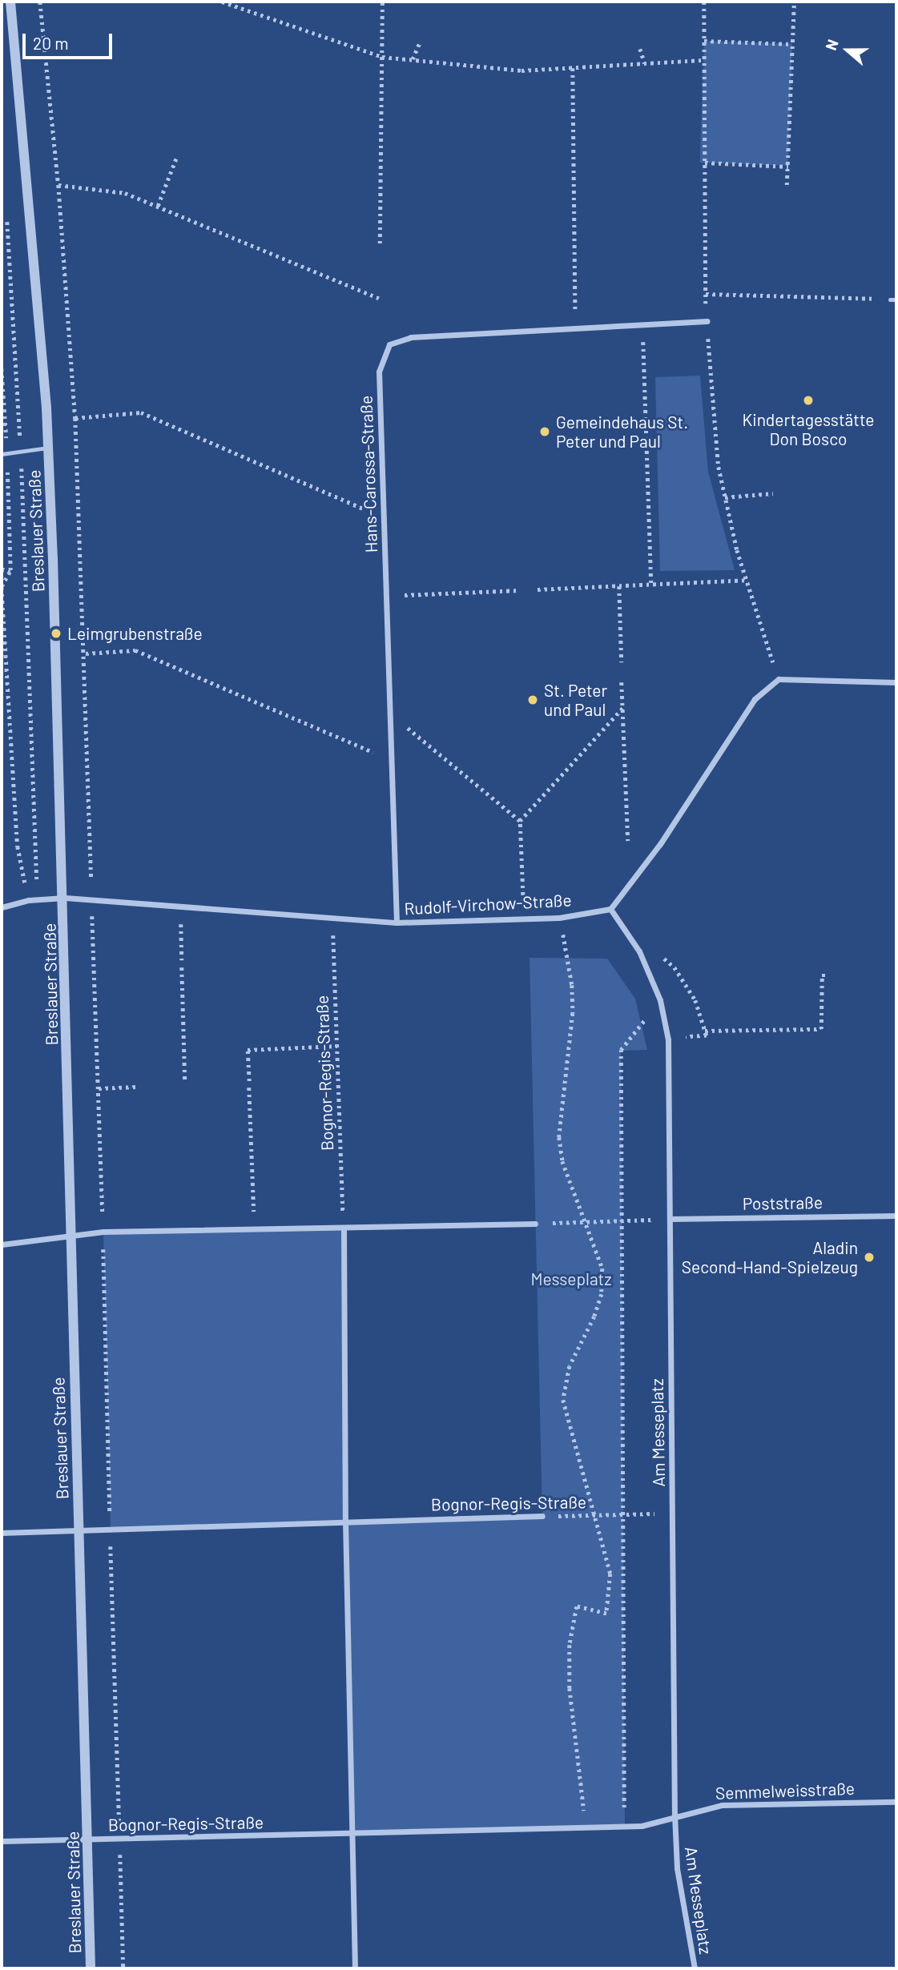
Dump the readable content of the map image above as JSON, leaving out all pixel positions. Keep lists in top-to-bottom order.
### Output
{
  "streets": {
    "street": [
      "Hans-Carossa-Straße",
      "Breslauer Straße",
      "Rudolf-Virchow-Straße",
      "Bognor-Regis-Straße",
      "Poststraße",
      "Am Messeplatz",
      "Semmelweisstraße"
    ]
  },
  "crossings": [
    ["Hans-Carossa-Straße", "Rudolf-Virchow-Straße"],
    ["Breslauer Straße", "Rudolf-Virchow-Straße"],
    ["Breslauer Straße", "Bognor-Regis-Straße"],
    ["Rudolf-Virchow-Straße", "Bognor-Regis-Straße"],
    ["Rudolf-Virchow-Straße", "Am Messeplatz"],
    ["Bognor-Regis-Straße", "Am Messeplatz"],
    ["Bognor-Regis-Straße", "Semmelweisstraße"],
    ["Poststraße", "Am Messeplatz"],
    ["Am Messeplatz", "Semmelweisstraße"]
  ],
  "parks": ["Messeplatz"],
  "places": [
    "Kindertagesstätte Don Bosco",
    "Gemeindehaus St. Peter und Paul",
    "Leimgrubenstraße",
    "St. Peter und Paul",
    "Aladin Second-Hand-Spielzeug"
  ],
  "scale_bar": "20 m",
  "north": "left"
}
